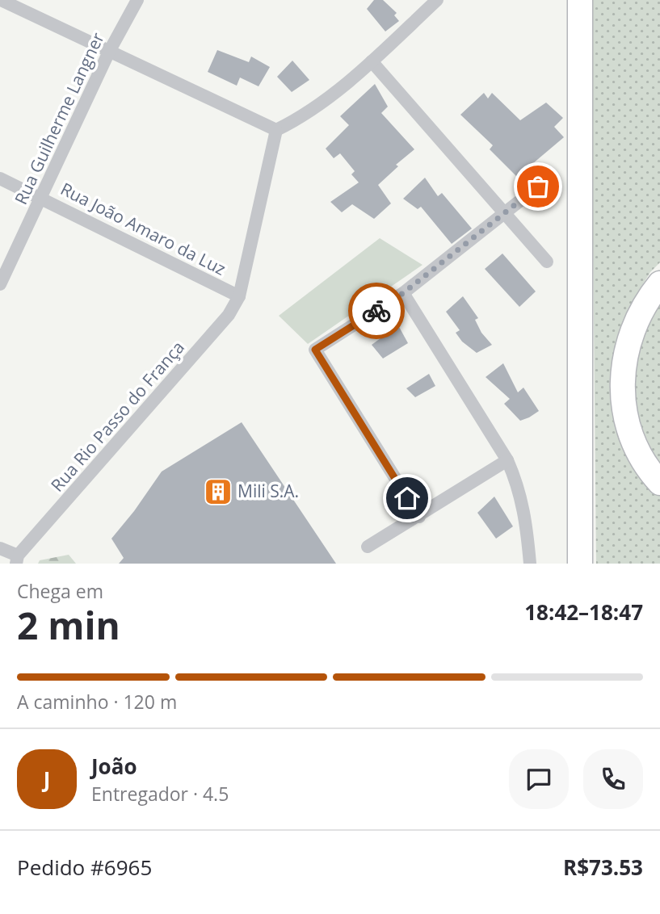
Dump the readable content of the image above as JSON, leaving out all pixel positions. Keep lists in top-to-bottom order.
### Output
{
  "streets": {
    "street": ["Rua Guilherme Langner", "Rua João Amaro da Luz", "Rua Rio Passo do França"]
  },
  "crossings": [
    ["Rua Guilherme Langner", "Rua João Amaro da Luz"],
    ["Rua João Amaro da Luz", "Rua Rio Passo do França"]
  ],
  "places": {
    "building": ["Mili S.A."]
  },
  "page": {
    "heading": ["2 min", "Chega em", "18:42–18:47"],
    "panel": [
      "João",
      "Entregador · 4.5",
      "Pedido #6965",
      "R$73.53"
    ],
    "bar": "A caminho · 120 m",
    "round": "J"
  }
}
